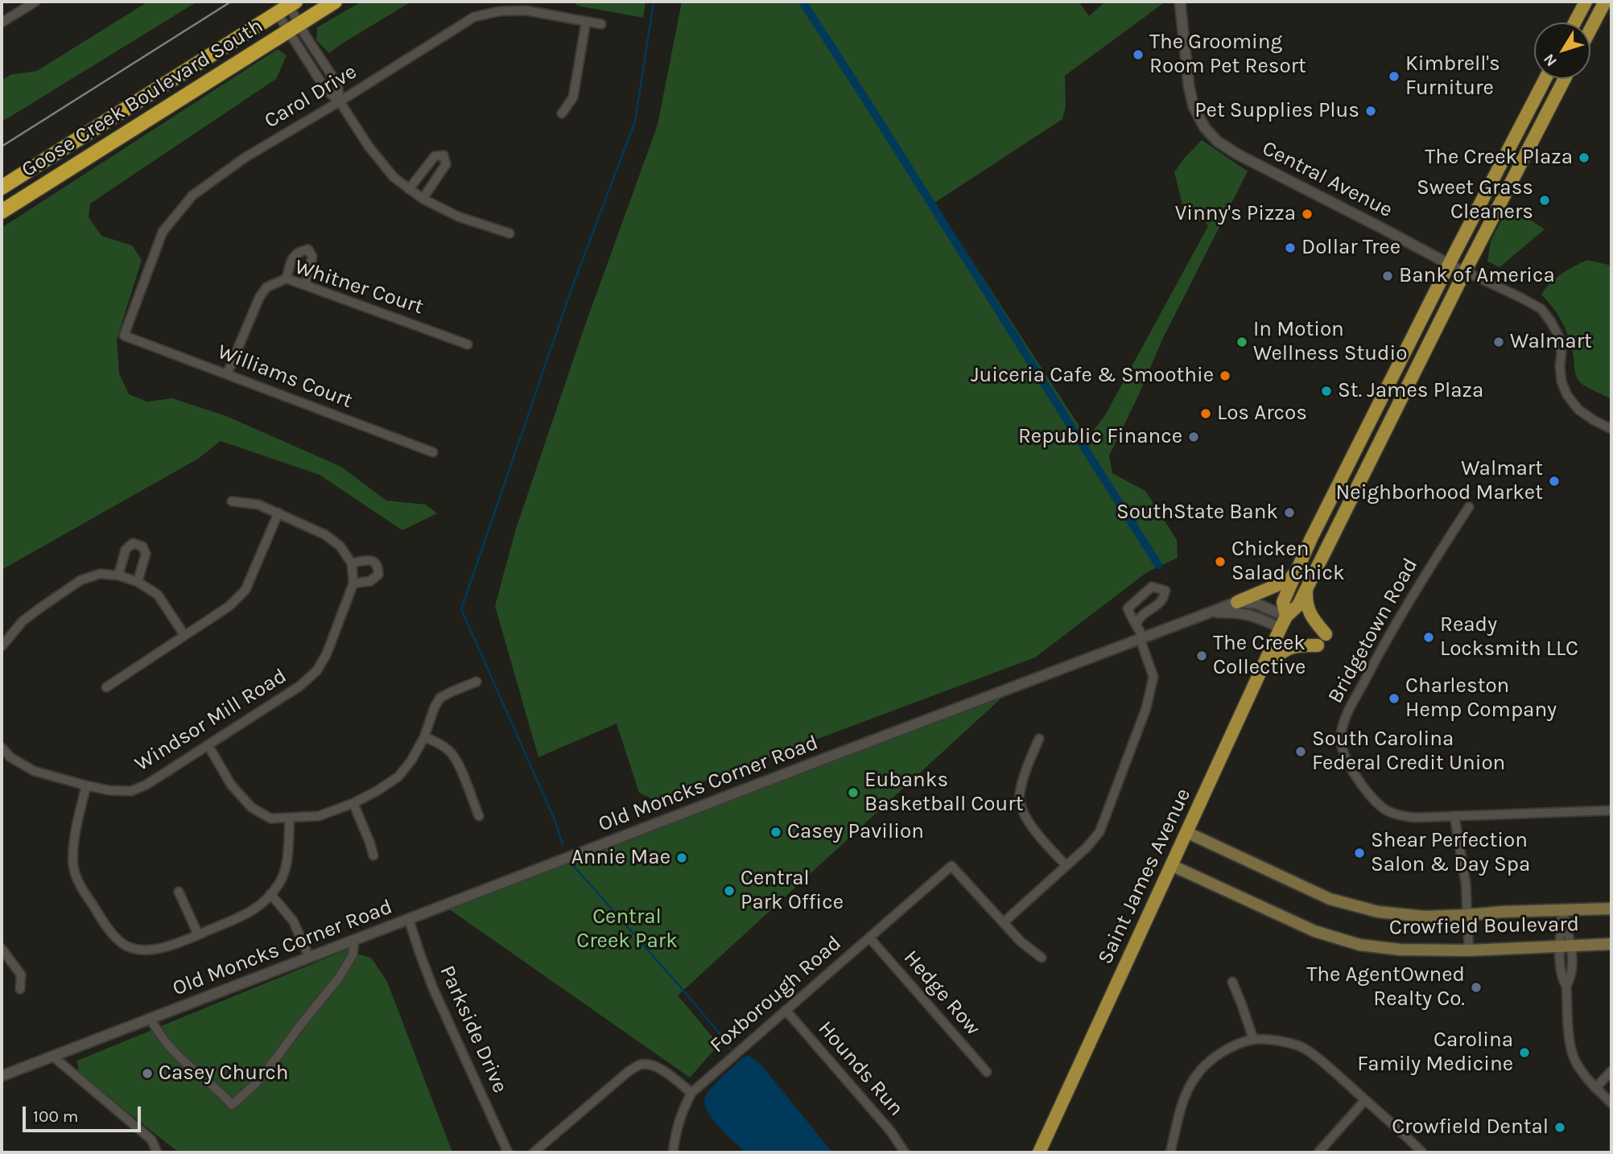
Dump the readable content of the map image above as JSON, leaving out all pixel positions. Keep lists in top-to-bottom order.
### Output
{
  "streets": {
    "highway": ["Goose Creek Boulevard South"],
    "main road": ["Saint James Avenue", "Crowfield Boulevard"],
    "street": [
      "Carol Drive",
      "Central Avenue",
      "Whitner Court",
      "Williams Court",
      "Bridgetown Road",
      "Windsor Mill Road",
      "Old Moncks Corner Road",
      "Hedge Row",
      "Foxborough Road",
      "Parkside Drive",
      "Hounds Run"
    ]
  },
  "crossings": [
    ["Carol Drive", "Williams Court"],
    ["Central Avenue", "Saint James Avenue"],
    ["Whitner Court", "Williams Court"],
    ["Old Moncks Corner Road", "Parkside Drive"],
    ["Saint James Avenue", "Crowfield Boulevard"],
    ["Hedge Row", "Foxborough Road"],
    ["Foxborough Road", "Hounds Run"]
  ],
  "parks": ["Central Creek Park"],
  "places": [
    "The Grooming Room Pet Resort",
    "Kimbrell's Furniture",
    "Pet Supplies Plus",
    "The Creek Plaza",
    "Sweet Grass Cleaners",
    "Vinny's Pizza",
    "Dollar Tree",
    "Bank of America",
    "In Motion Wellness Studio",
    "Walmart",
    "Juiceria Cafe & Smoothie",
    "St. James Plaza",
    "Los Arcos",
    "Republic Finance",
    "Walmart Neighborhood Market",
    "SouthState Bank",
    "Chicken Salad Chick",
    "Ready Locksmith LLC",
    "The Creek Collective",
    "Charleston Hemp Company",
    "South Carolina Federal Credit Union",
    "Eubanks Basketball Court",
    "Casey Pavilion",
    "Shear Perfection Salon & Day Spa",
    "Annie Mae",
    "Central Park Office",
    "The AgentOwned Realty Co.",
    "Carolina Family Medicine",
    "Casey Church",
    "Crowfield Dental"
  ],
  "scale_bar": "100 m",
  "north": "bottom left"
}
